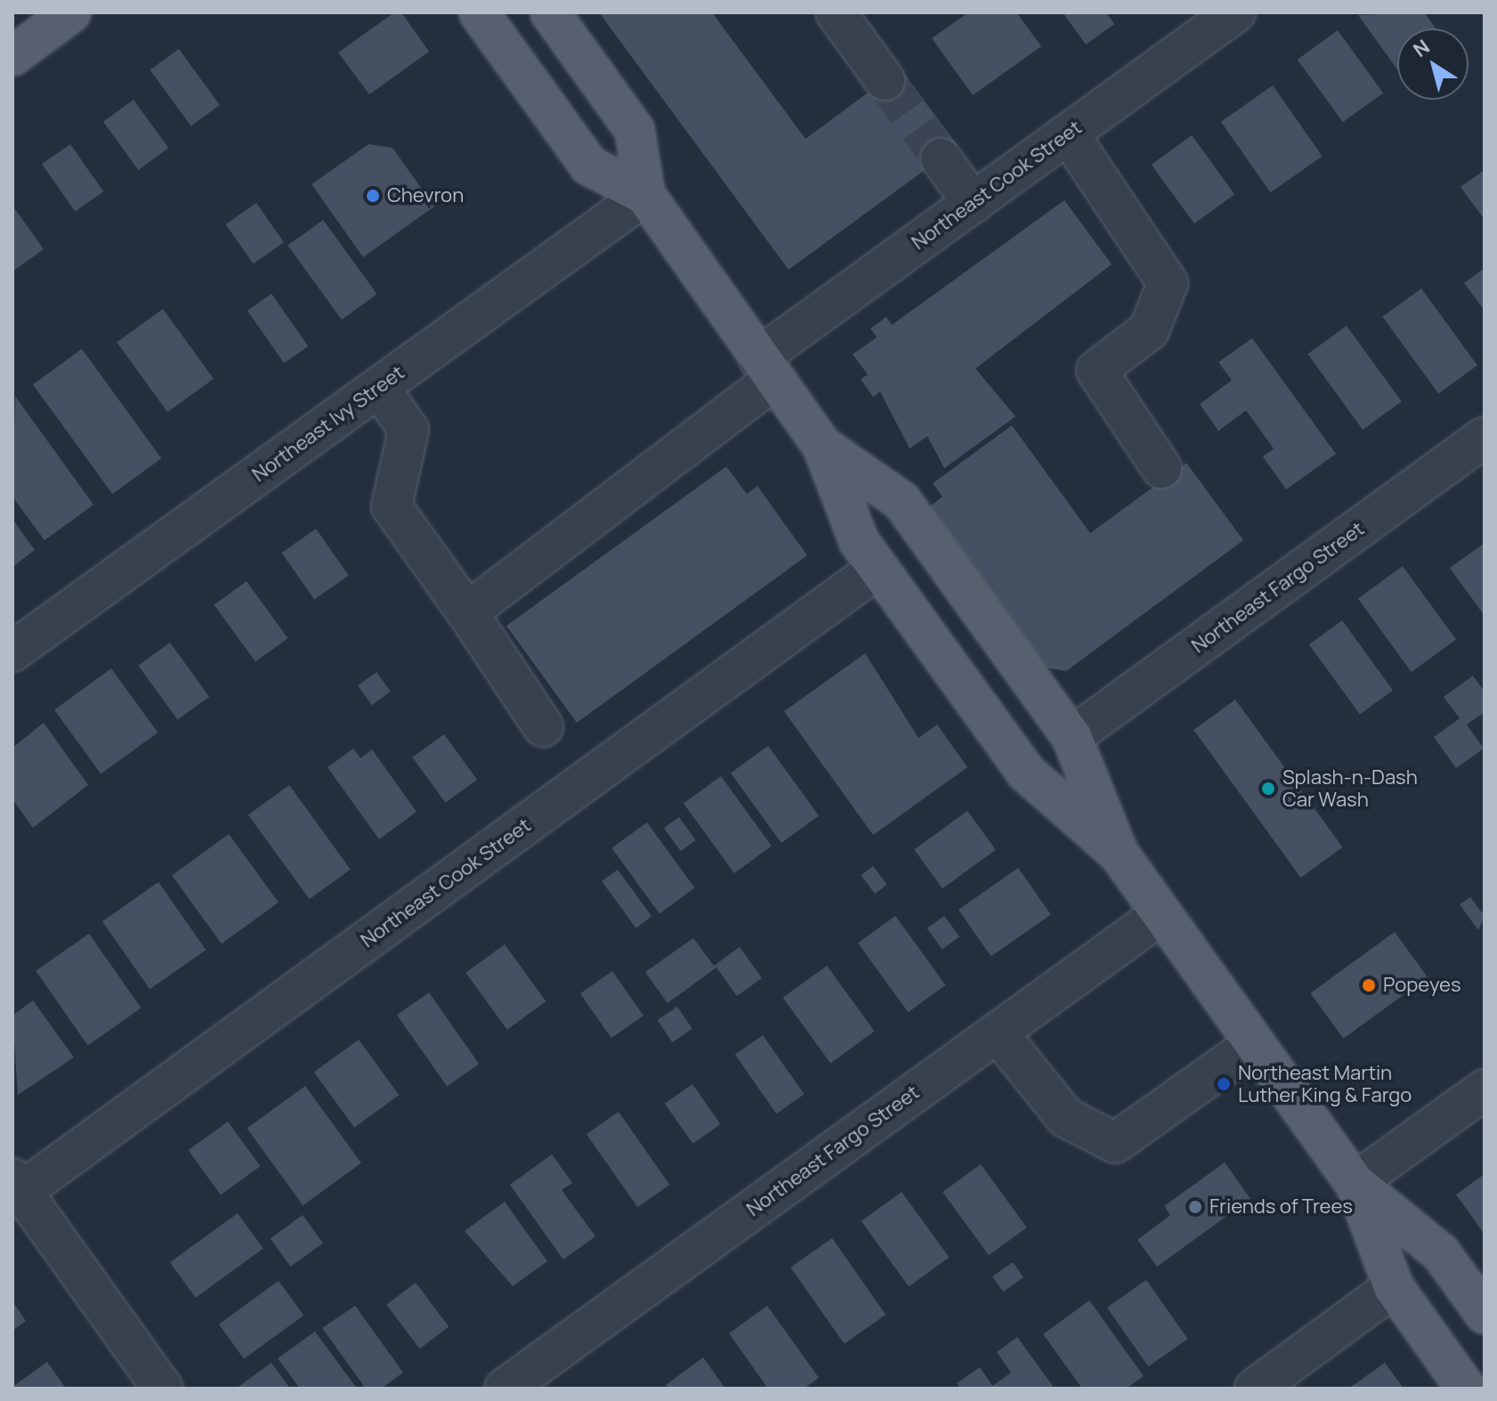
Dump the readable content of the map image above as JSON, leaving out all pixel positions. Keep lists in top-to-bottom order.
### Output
{
  "streets": {
    "street": ["Northeast Cook Street", "Northeast Ivy Street", "Northeast Fargo Street"]
  },
  "places": [
    "Chevron",
    "Splash-n-Dash Car Wash",
    "Popeyes",
    "Northeast Martin Luther King & Fargo",
    "Friends of Trees"
  ],
  "north": "top left"
}
